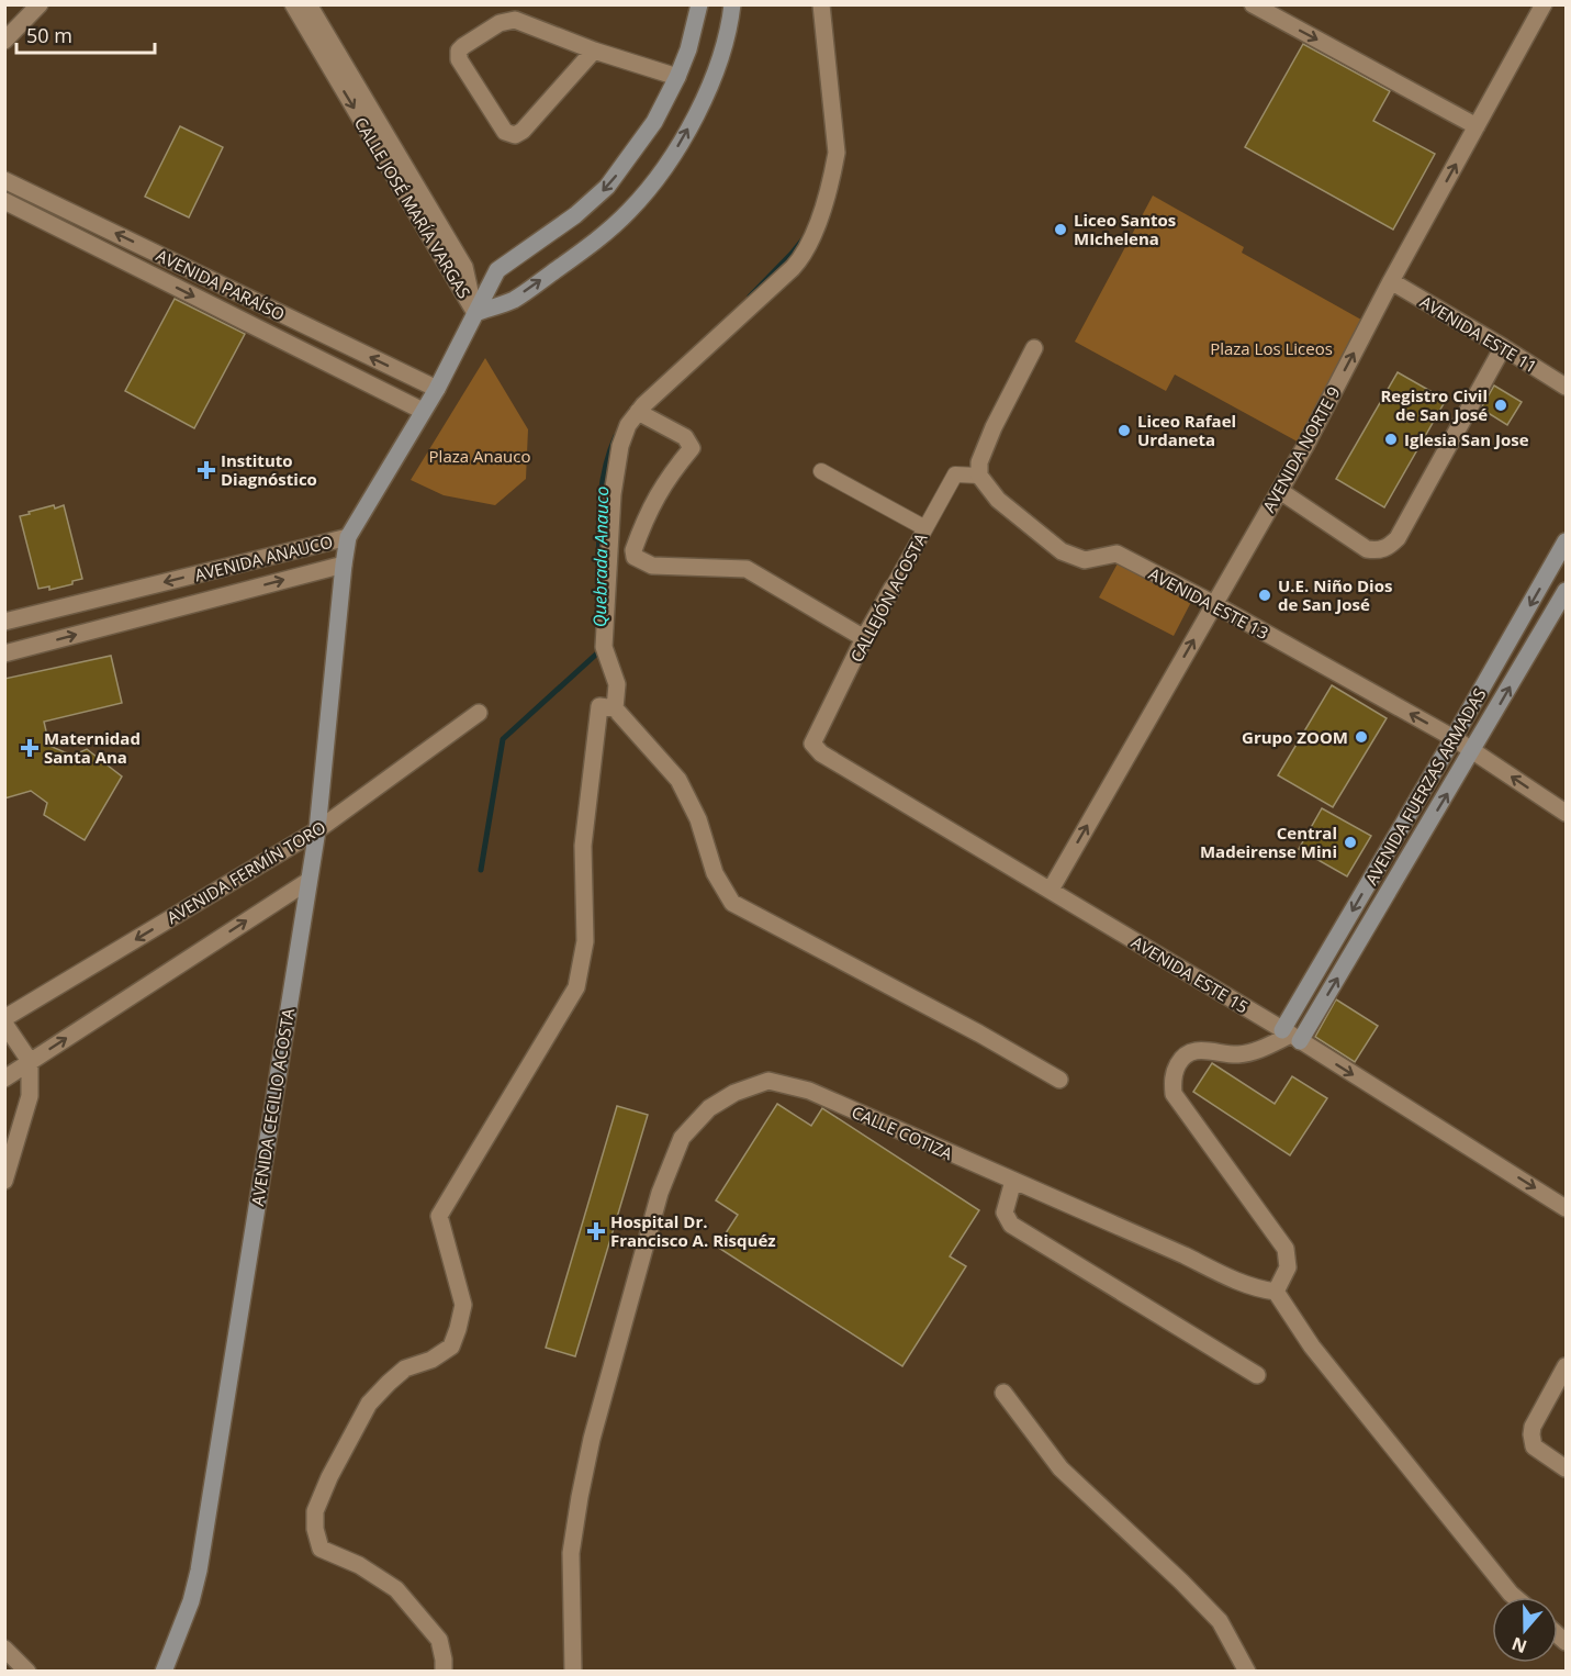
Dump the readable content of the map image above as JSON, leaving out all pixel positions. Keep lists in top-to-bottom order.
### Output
{
  "streets": {
    "main road": ["AVENIDA ANAUCO", "AVENIDA FUERZAS ARMADAS", "AVENIDA CECILIO ACOSTA"],
    "street": [
      "CALLE JOSÉ MARÍA VARGAS",
      "AVENIDA PARAÍSO",
      "AVENIDA ESTE 11",
      "AVENIDA NORTE 9",
      "CALLEJÓN ACOSTA",
      "AVENIDA ESTE 13",
      "AVENIDA FERMÍN TORO",
      "AVENIDA ESTE 15",
      "CALLE COTIZA"
    ]
  },
  "crossings": [
    ["CALLE JOSÉ MARÍA VARGAS", "AVENIDA ANAUCO"],
    ["AVENIDA PARAÍSO", "AVENIDA ANAUCO"],
    ["AVENIDA ESTE 11", "AVENIDA NORTE 9"],
    ["AVENIDA NORTE 9", "AVENIDA ESTE 13"],
    ["AVENIDA NORTE 9", "AVENIDA ESTE 15"],
    ["AVENIDA ANAUCO", "AVENIDA CECILIO ACOSTA"],
    ["CALLEJÓN ACOSTA", "AVENIDA ESTE 13"],
    ["CALLEJÓN ACOSTA", "AVENIDA ESTE 15"],
    ["AVENIDA ESTE 13", "AVENIDA FUERZAS ARMADAS"],
    ["AVENIDA FUERZAS ARMADAS", "AVENIDA ESTE 15"],
    ["AVENIDA FERMÍN TORO", "AVENIDA CECILIO ACOSTA"]
  ],
  "one_way": ["AVENIDA NORTE 9", "AVENIDA ESTE 13", "AVENIDA ESTE 15"],
  "water": ["Quebrada Anauco"],
  "parks": ["Plaza Los Liceos", "Plaza Anauco"],
  "places": {
    "other": [
      "Liceo Santos MIchelena",
      "Registro Civil de San José",
      "Liceo Rafael Urdaneta",
      "Iglesia San Jose",
      "U.E. Niño Dios de San José",
      "Grupo ZOOM",
      "Central Madeirense Mini"
    ],
    "health": ["Instituto Diagnóstico", "Maternidad Santa Ana", "Hospital Dr. Francisco A. Risquéz"]
  },
  "scale_bar": "50 m",
  "north": "bottom"
}
